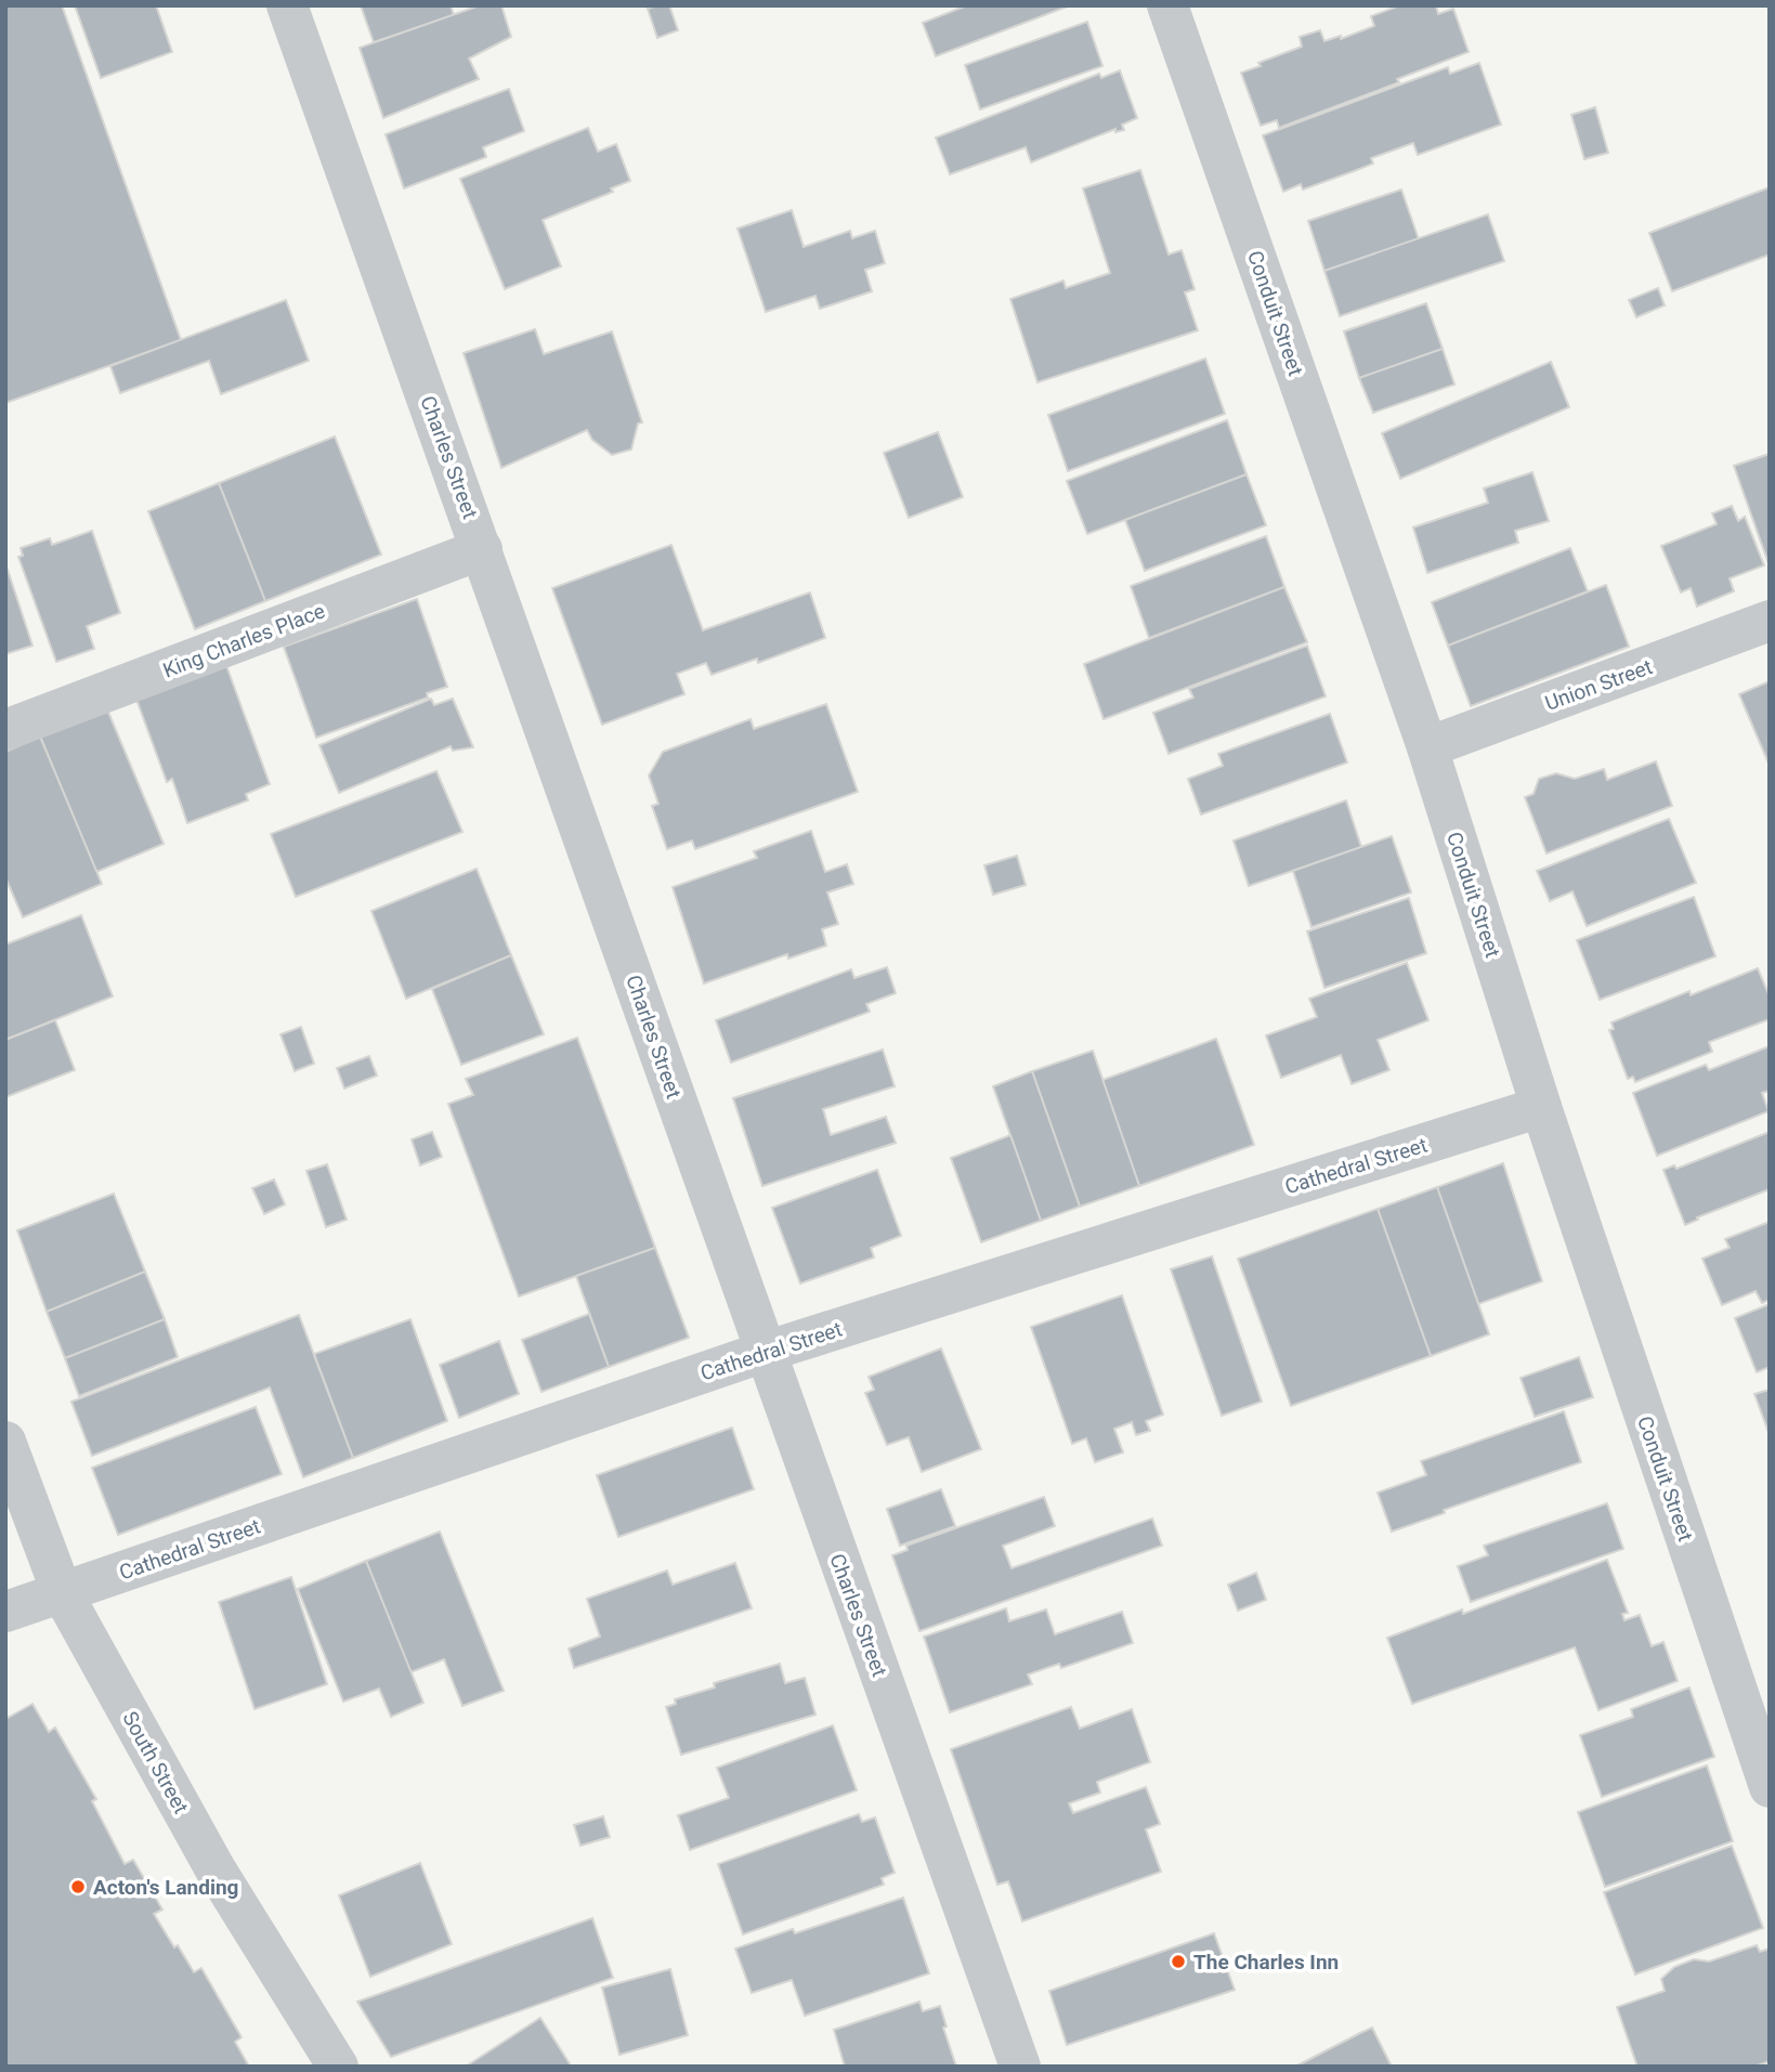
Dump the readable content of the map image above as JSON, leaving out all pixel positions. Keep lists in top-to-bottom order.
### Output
{
  "streets": {
    "street": [
      "Conduit Street",
      "Charles Street",
      "King Charles Place",
      "Union Street",
      "Cathedral Street",
      "South Street"
    ]
  },
  "crossings": [
    ["Conduit Street", "Union Street"],
    ["Conduit Street", "Cathedral Street"],
    ["Charles Street", "King Charles Place"],
    ["Charles Street", "Cathedral Street"],
    ["Cathedral Street", "South Street"]
  ],
  "places": ["Acton's Landing", "The Charles Inn"]
}
